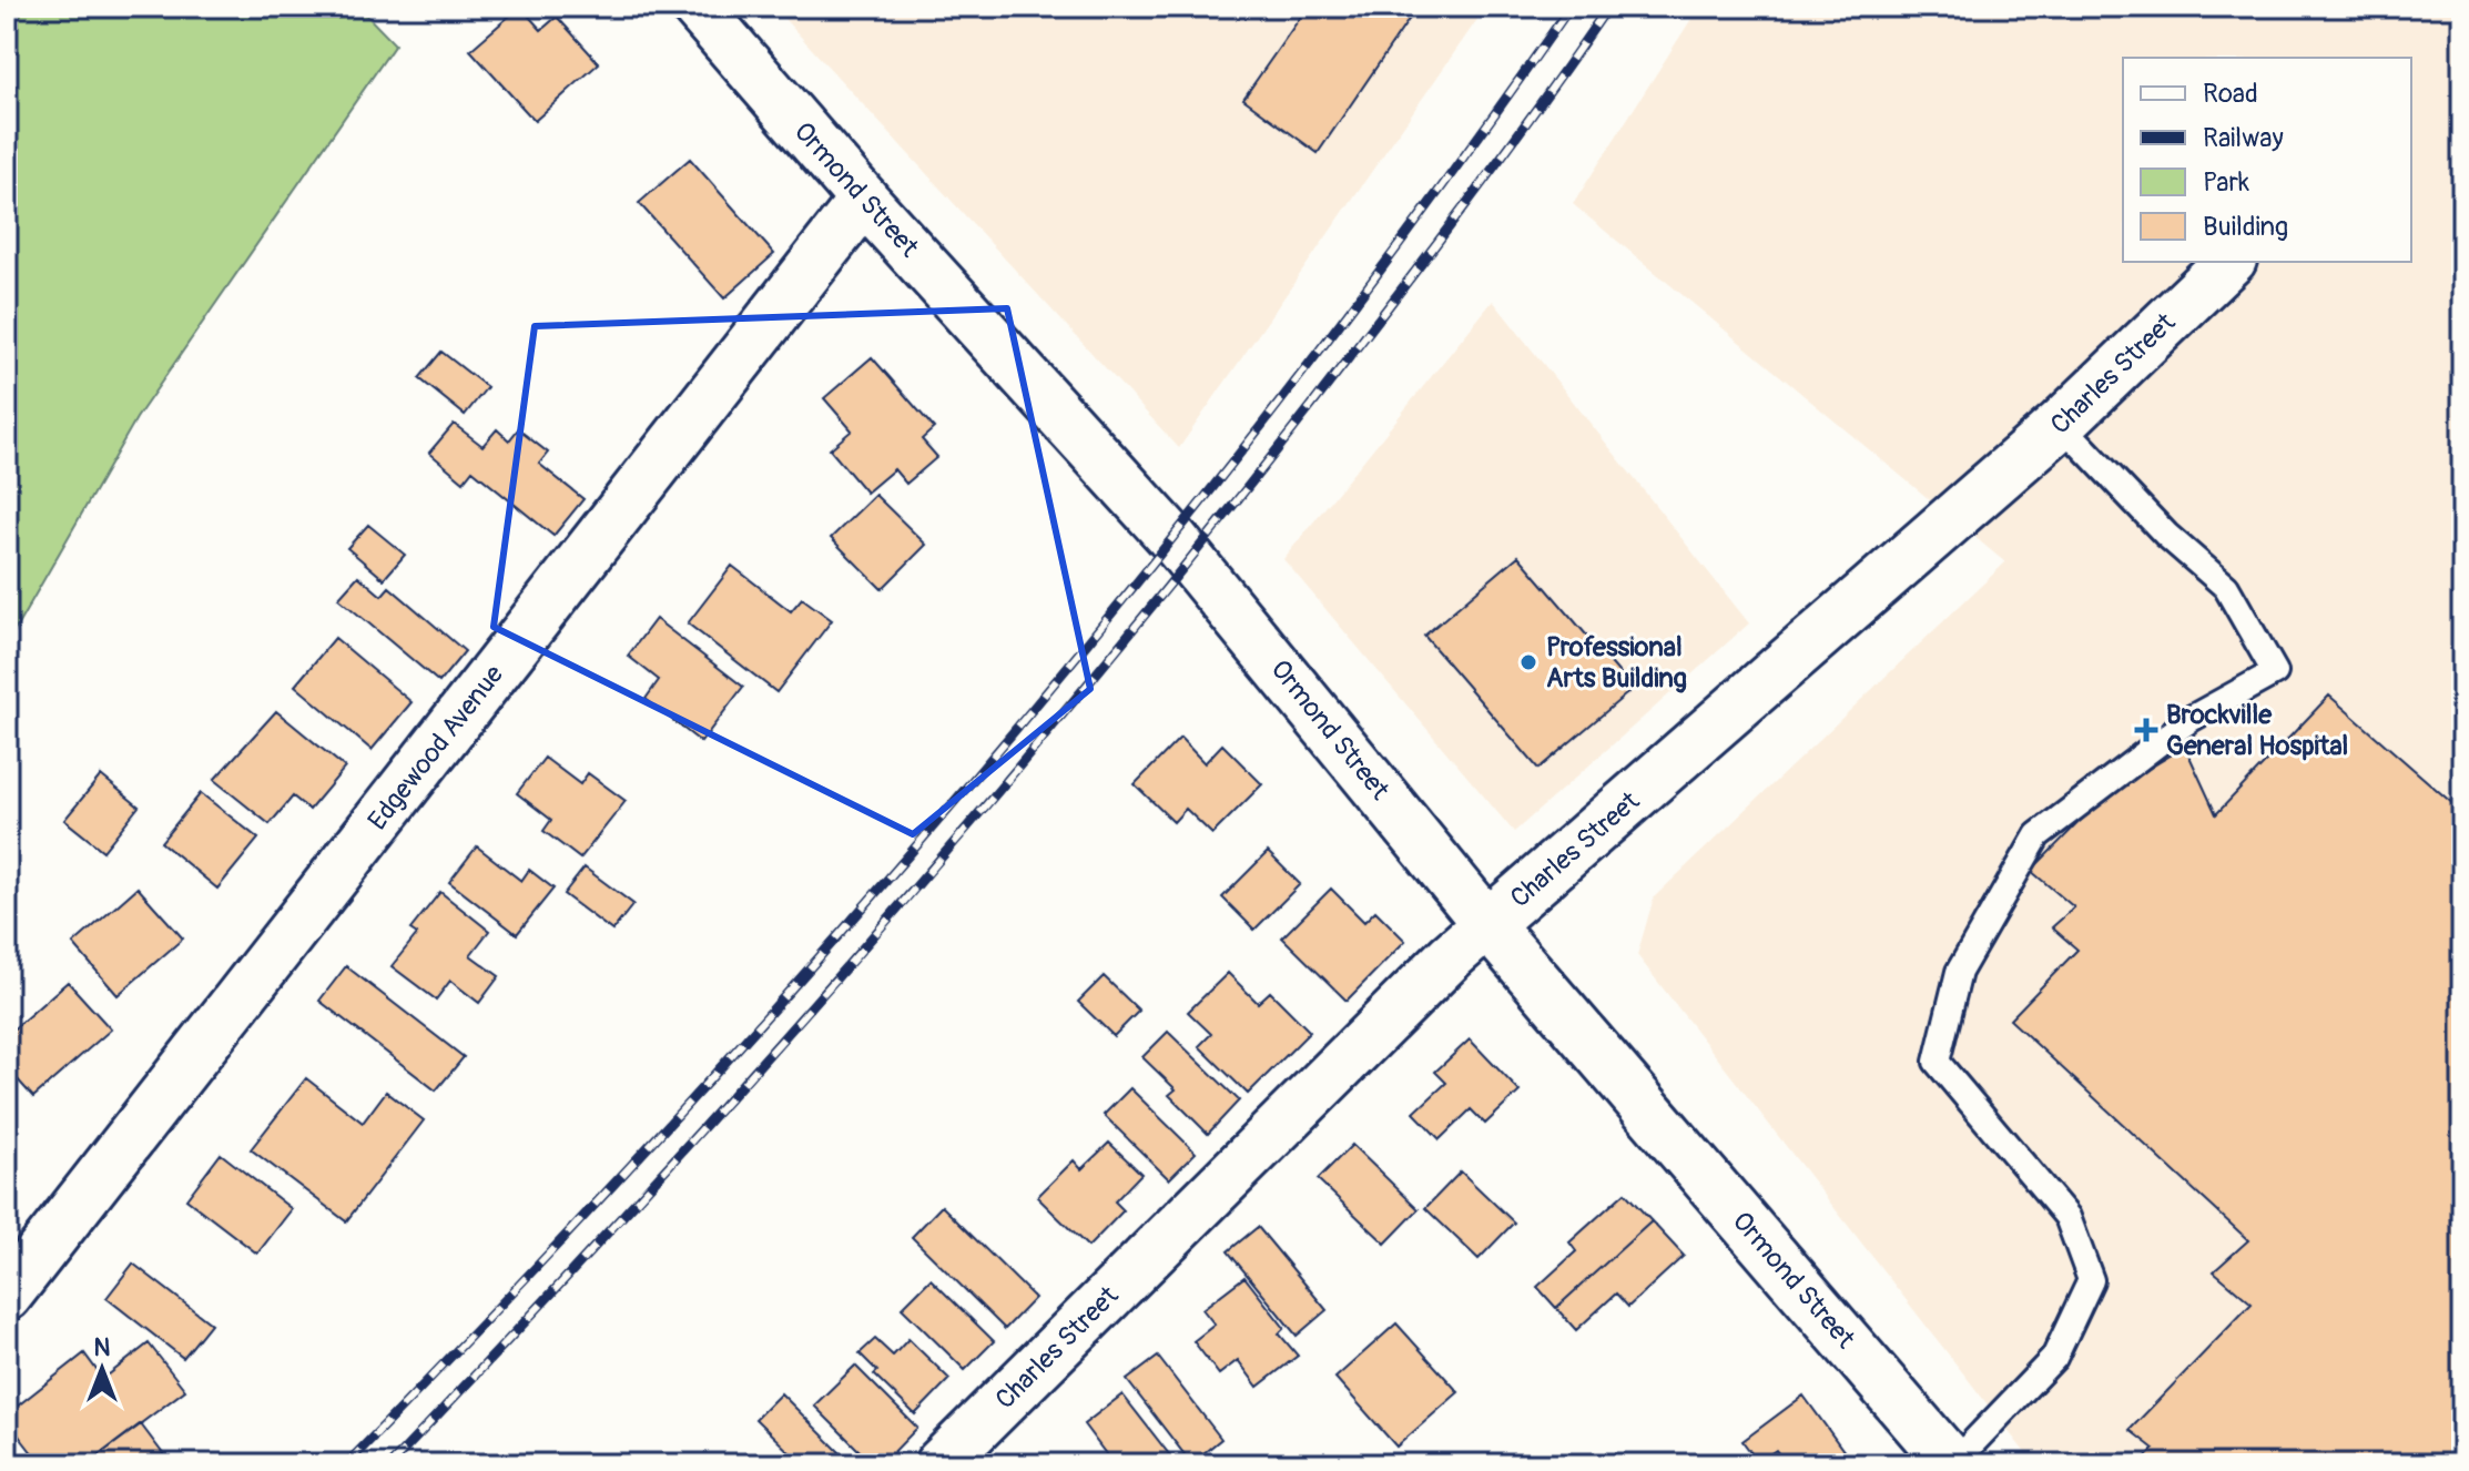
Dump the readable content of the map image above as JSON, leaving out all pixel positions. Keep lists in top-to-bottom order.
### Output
{
  "streets": {
    "street": ["Ormond Street", "Charles Street", "Edgewood Avenue"]
  },
  "crossings": [
    ["Ormond Street", "Charles Street"],
    ["Ormond Street", "Edgewood Avenue"]
  ],
  "places": {
    "other": ["Professional Arts Building"],
    "health": ["Brockville General Hospital"]
  },
  "legend": [
    "Road",
    "Railway",
    "Park",
    "Building"
  ],
  "north": "top"
}
